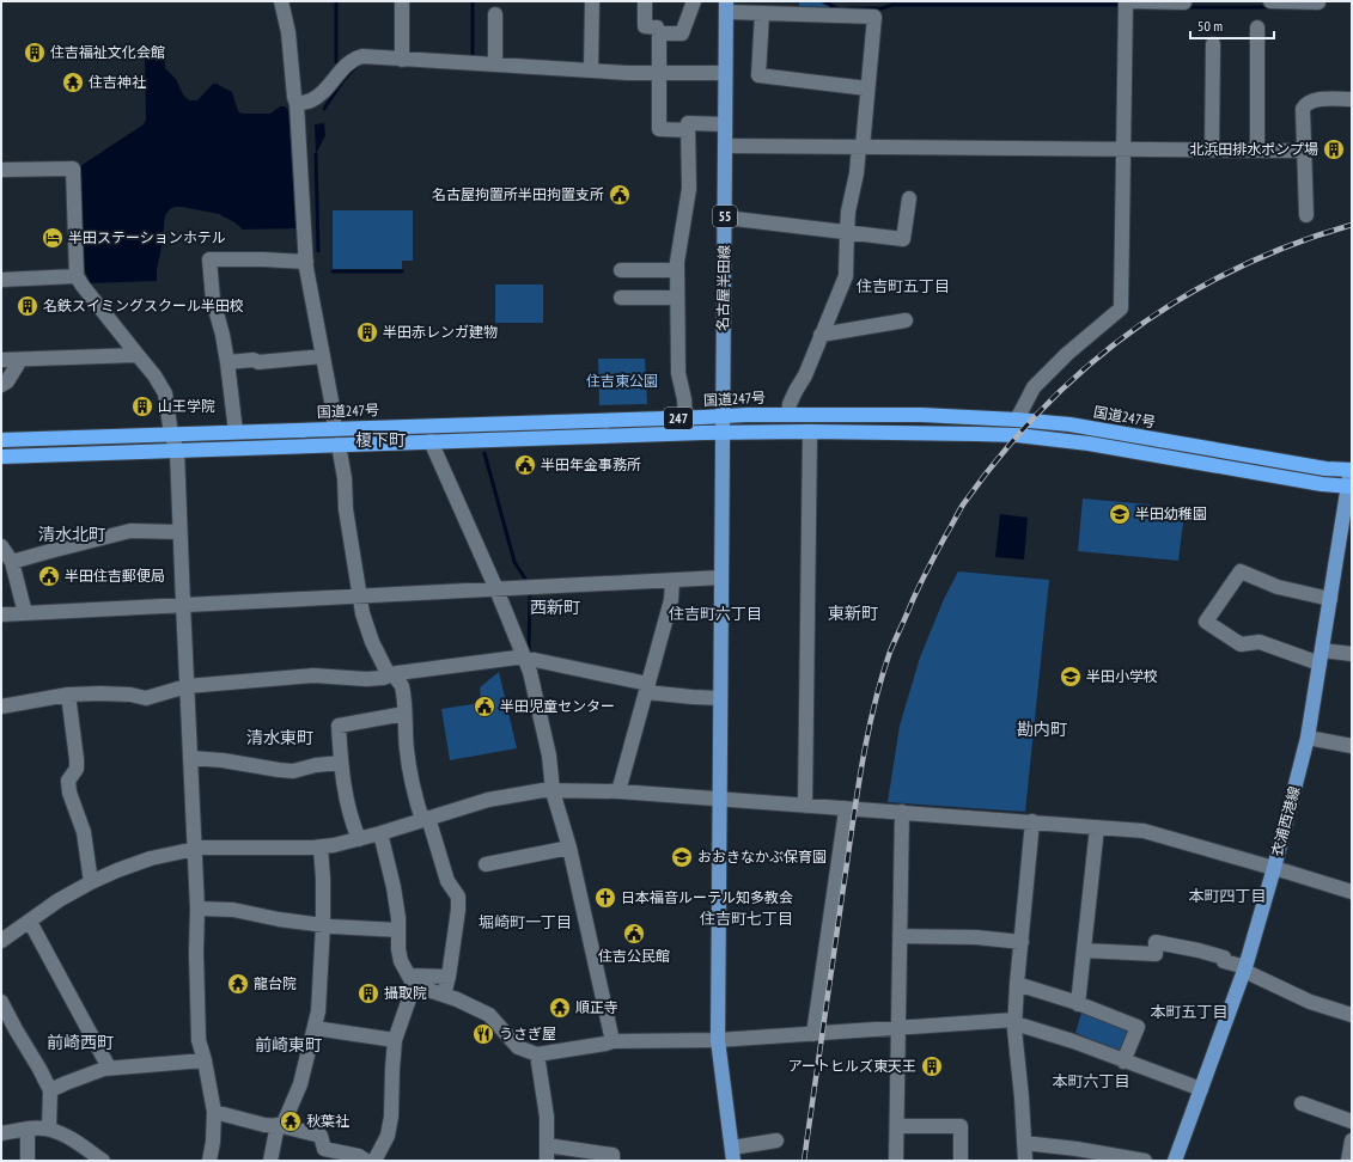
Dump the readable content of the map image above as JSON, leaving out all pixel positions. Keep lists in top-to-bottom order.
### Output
{
  "streets": {
    "highway": ["国道247号", "247"],
    "main road": ["55", "名古屋半田線", "衣浦西港線"]
  },
  "crossings": [
    ["名古屋半田線", "国道247号"],
    ["名古屋半田線", "247"],
    ["国道247号", "衣浦西港線"],
    ["247", "衣浦西港線"]
  ],
  "districts": [
    "住吉町五丁目",
    "榎下町",
    "清水北町",
    "西新町",
    "住吉町六丁目",
    "東新町",
    "勘内町",
    "清水東町",
    "本町四丁目",
    "住吉町七丁目",
    "堀崎町一丁目",
    "本町五丁目",
    "前崎西町",
    "前崎東町",
    "本町六丁目"
  ],
  "parks": ["住吉東公園"],
  "places": {
    "building": [
      "住吉福祉文化会館",
      "北浜田排水ポンプ場",
      "名鉄スイミングスクール半田校",
      "半田赤レンガ建物",
      "山王学院",
      "攝取院",
      "アートヒルズ東天王"
    ],
    "temple": [
      "住吉神社",
      "龍台院",
      "順正寺",
      "秋葉社"
    ],
    "public building": [
      "名古屋拘置所半田拘置支所",
      "半田年金事務所",
      "半田住吉郵便局",
      "半田児童センター",
      "住吉公民館"
    ],
    "hotel": ["半田ステーションホテル"],
    "school or university": ["半田幼稚園", "半田小学校", "おおきなかぶ保育園"],
    "church": ["日本福音ルーテル知多教会"],
    "restaurant": ["うさぎ屋"]
  },
  "scale_bar": "50 m"
}
